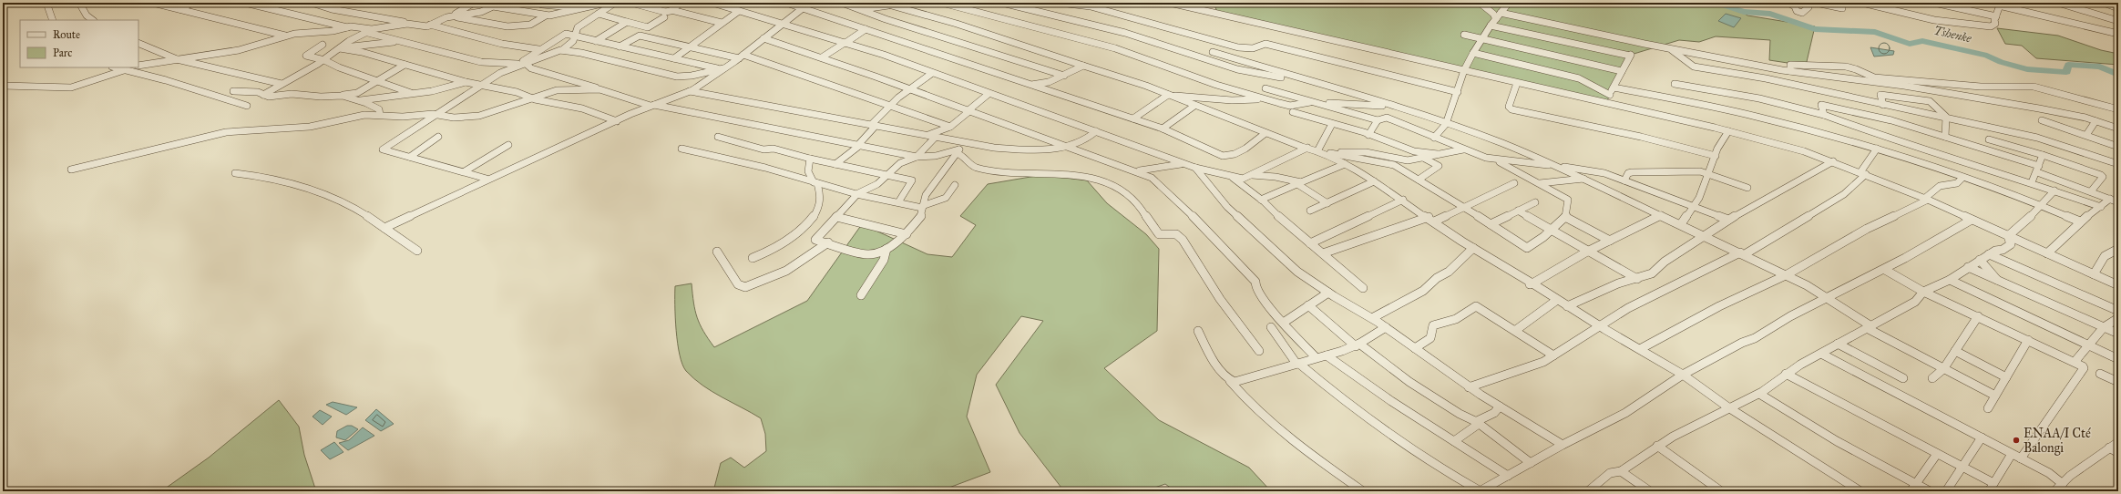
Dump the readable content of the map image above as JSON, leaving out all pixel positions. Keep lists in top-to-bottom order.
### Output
{
  "water": ["Tshenke"],
  "places": ["ENAA/I Cté Balongi"],
  "legend": ["Route", "Parc"]
}
